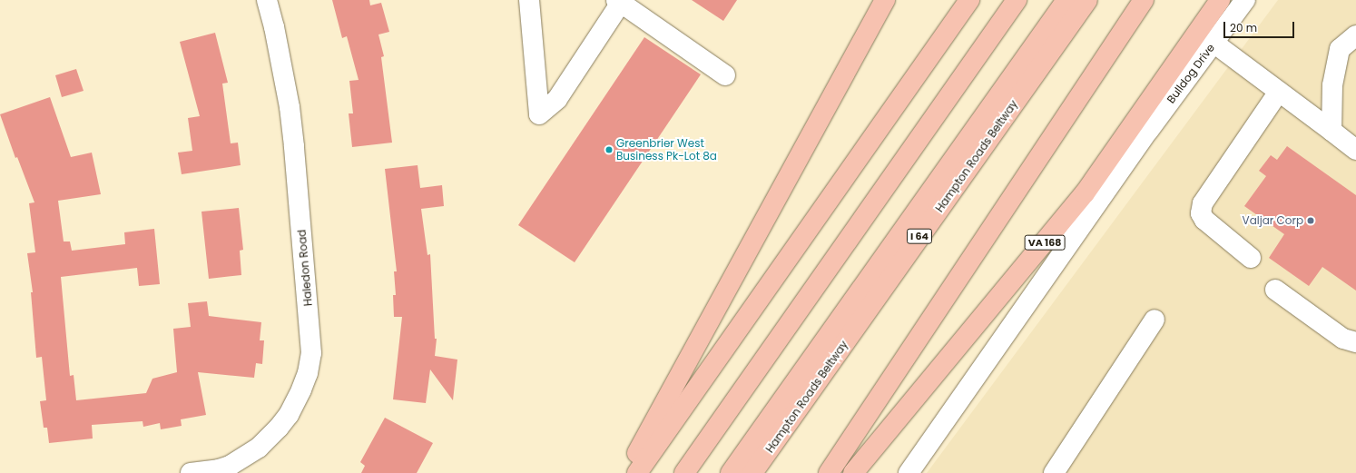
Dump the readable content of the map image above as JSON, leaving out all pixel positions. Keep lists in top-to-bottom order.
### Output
{
  "streets": {
    "highway": ["Hampton Roads Beltway", "I 64", "VA 168"],
    "street": ["Bulldog Drive", "Haledon Road"]
  },
  "places": ["Greenbrier West Business Pk-Lot 8a", "Valjar Corp"],
  "scale_bar": "20 m"
}
